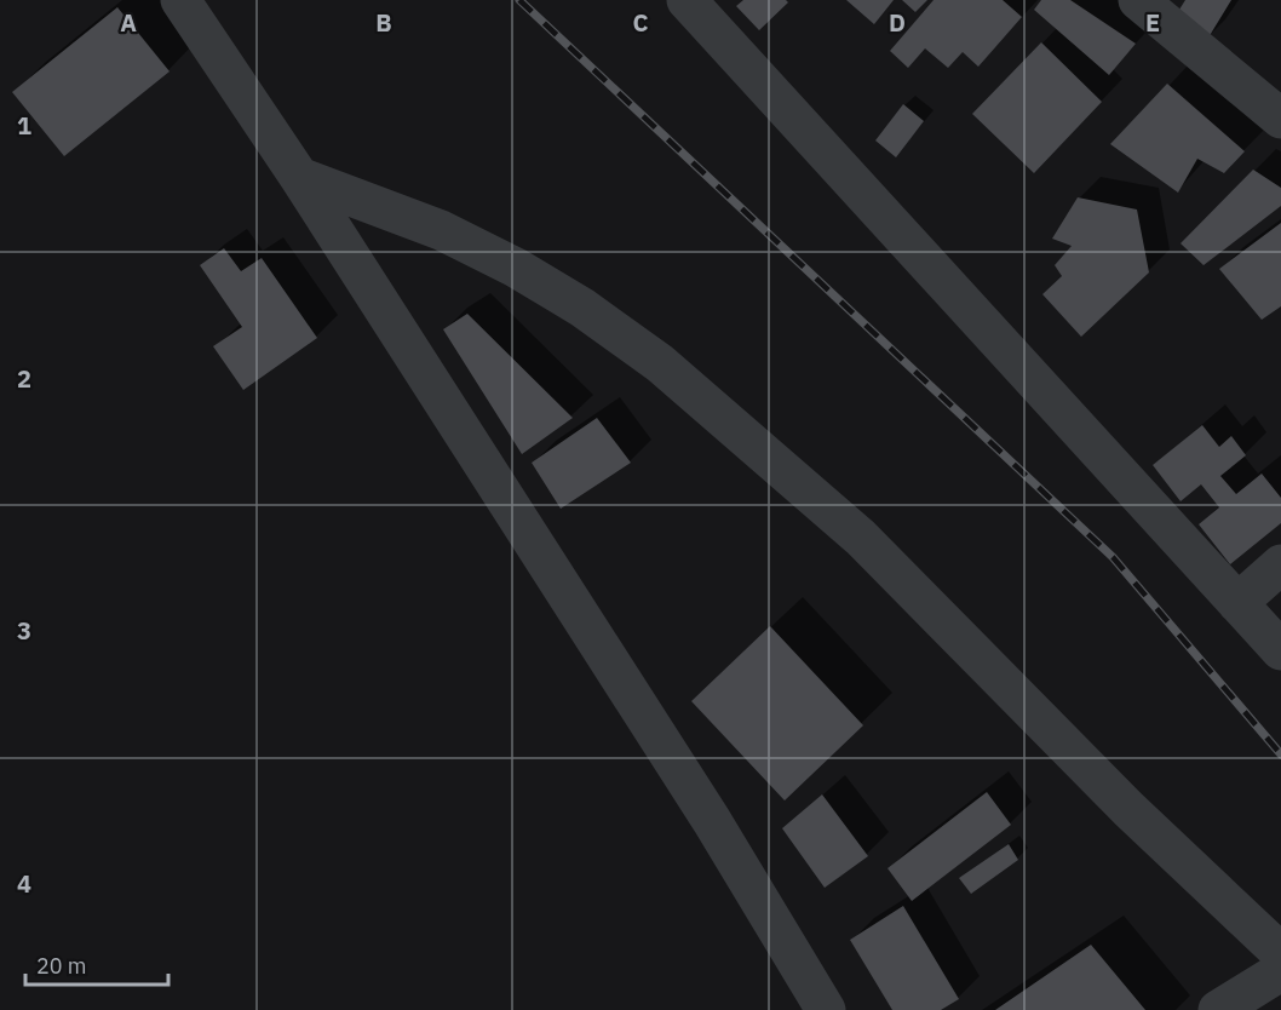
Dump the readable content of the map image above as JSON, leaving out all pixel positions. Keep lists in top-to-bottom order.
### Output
{
  "scale_bar": "20 m",
  "grid": {
    "columns": [
      "A",
      "B",
      "C",
      "D",
      "E"
    ],
    "rows": [
      "1",
      "2",
      "3",
      "4"
    ]
  }
}
